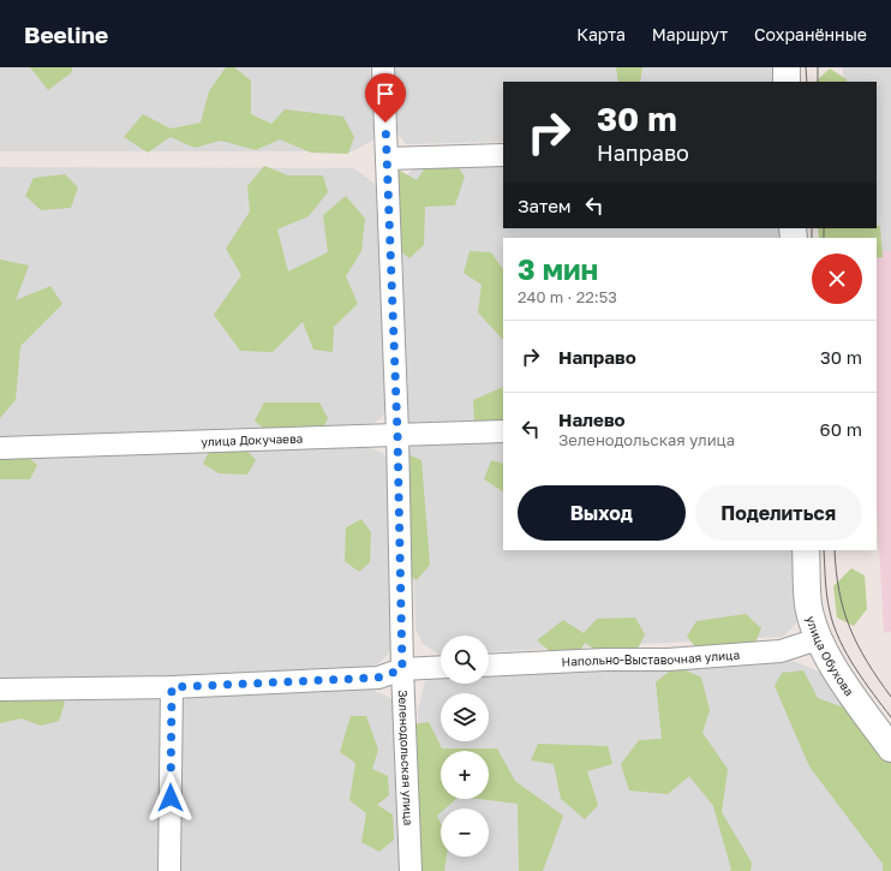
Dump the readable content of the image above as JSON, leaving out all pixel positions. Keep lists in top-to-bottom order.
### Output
{
  "streets": {
    "street": [
      "улица Докучаева",
      "улица Обухова",
      "Напольно-Выставочная улица",
      "Зеленодольская улица"
    ]
  },
  "crossings": [
    ["улица Докучаева", "Зеленодольская улица"],
    ["улица Обухова", "Напольно-Выставочная улица"]
  ],
  "page": {
    "header": "Beeline",
    "nav": ["Карта", "Маршрут", "Сохранённые"],
    "turn": ["30 m", "Направо"],
    "then": "Затем",
    "heading": ["3 мин", "240 m · 22:53"],
    "list": [
      {
        "name": "Направо",
        "value": "30 m"
      },
      {
        "name": "Налево",
        "note": "Зеленодольская улица",
        "value": "60 m"
      }
    ],
    "buttons": ["Выход", "Поделиться"],
    "map_buttons": ["+", "−"]
  }
}
